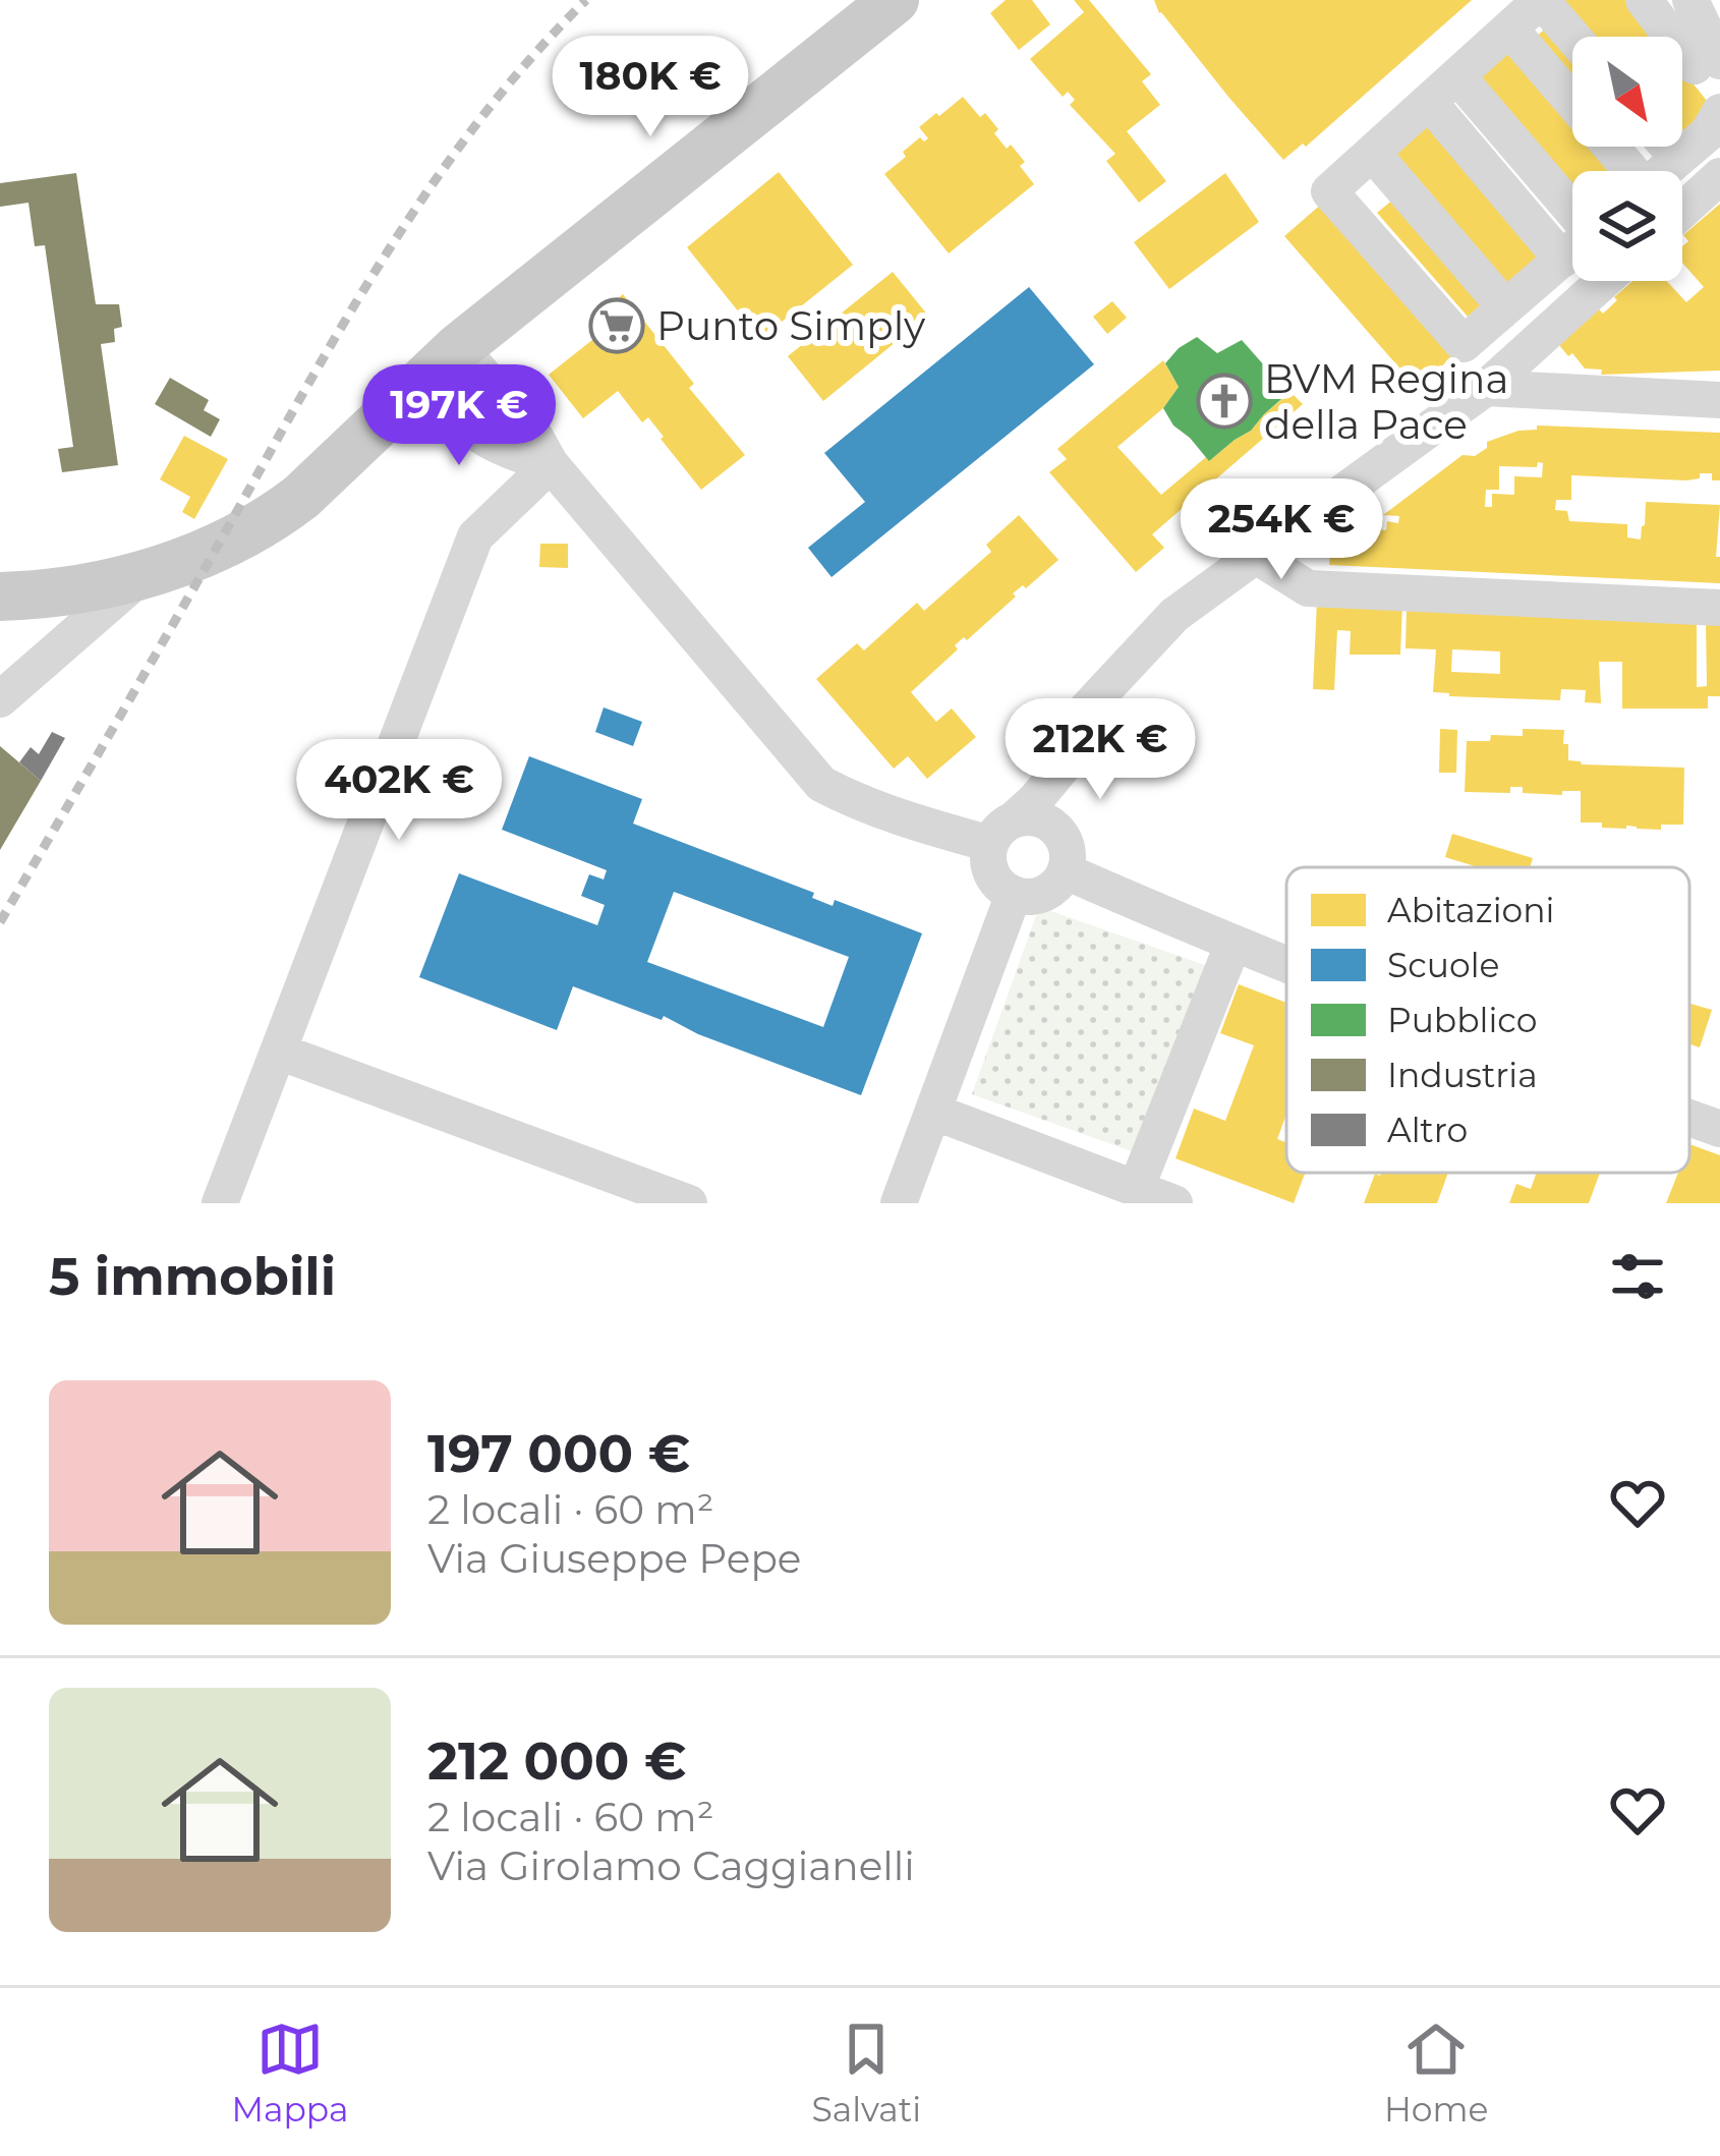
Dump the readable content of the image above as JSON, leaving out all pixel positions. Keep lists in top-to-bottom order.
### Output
{
  "places": {
    "supermarket": ["Punto Simply"],
    "church": ["BVM Regina della Pace"]
  },
  "legend": [
    "Abitazioni",
    "Scuole",
    "Pubblico",
    "Industria",
    "Altro"
  ],
  "north": "bottom right",
  "page": {
    "price": [
      "180K €",
      "197K €",
      "254K €",
      "212K €",
      "402K €"
    ],
    "heading": "5 immobili",
    "list": [
      {
        "name": "197 000 €",
        "note": "2 locali · 60 m² · Via Giuseppe Pepe"
      },
      {
        "name": "212 000 €",
        "note": "2 locali · 60 m² · Via Girolamo Caggianelli"
      }
    ],
    "tabs": ["Mappa", "Salvati", "Home"]
  }
}
